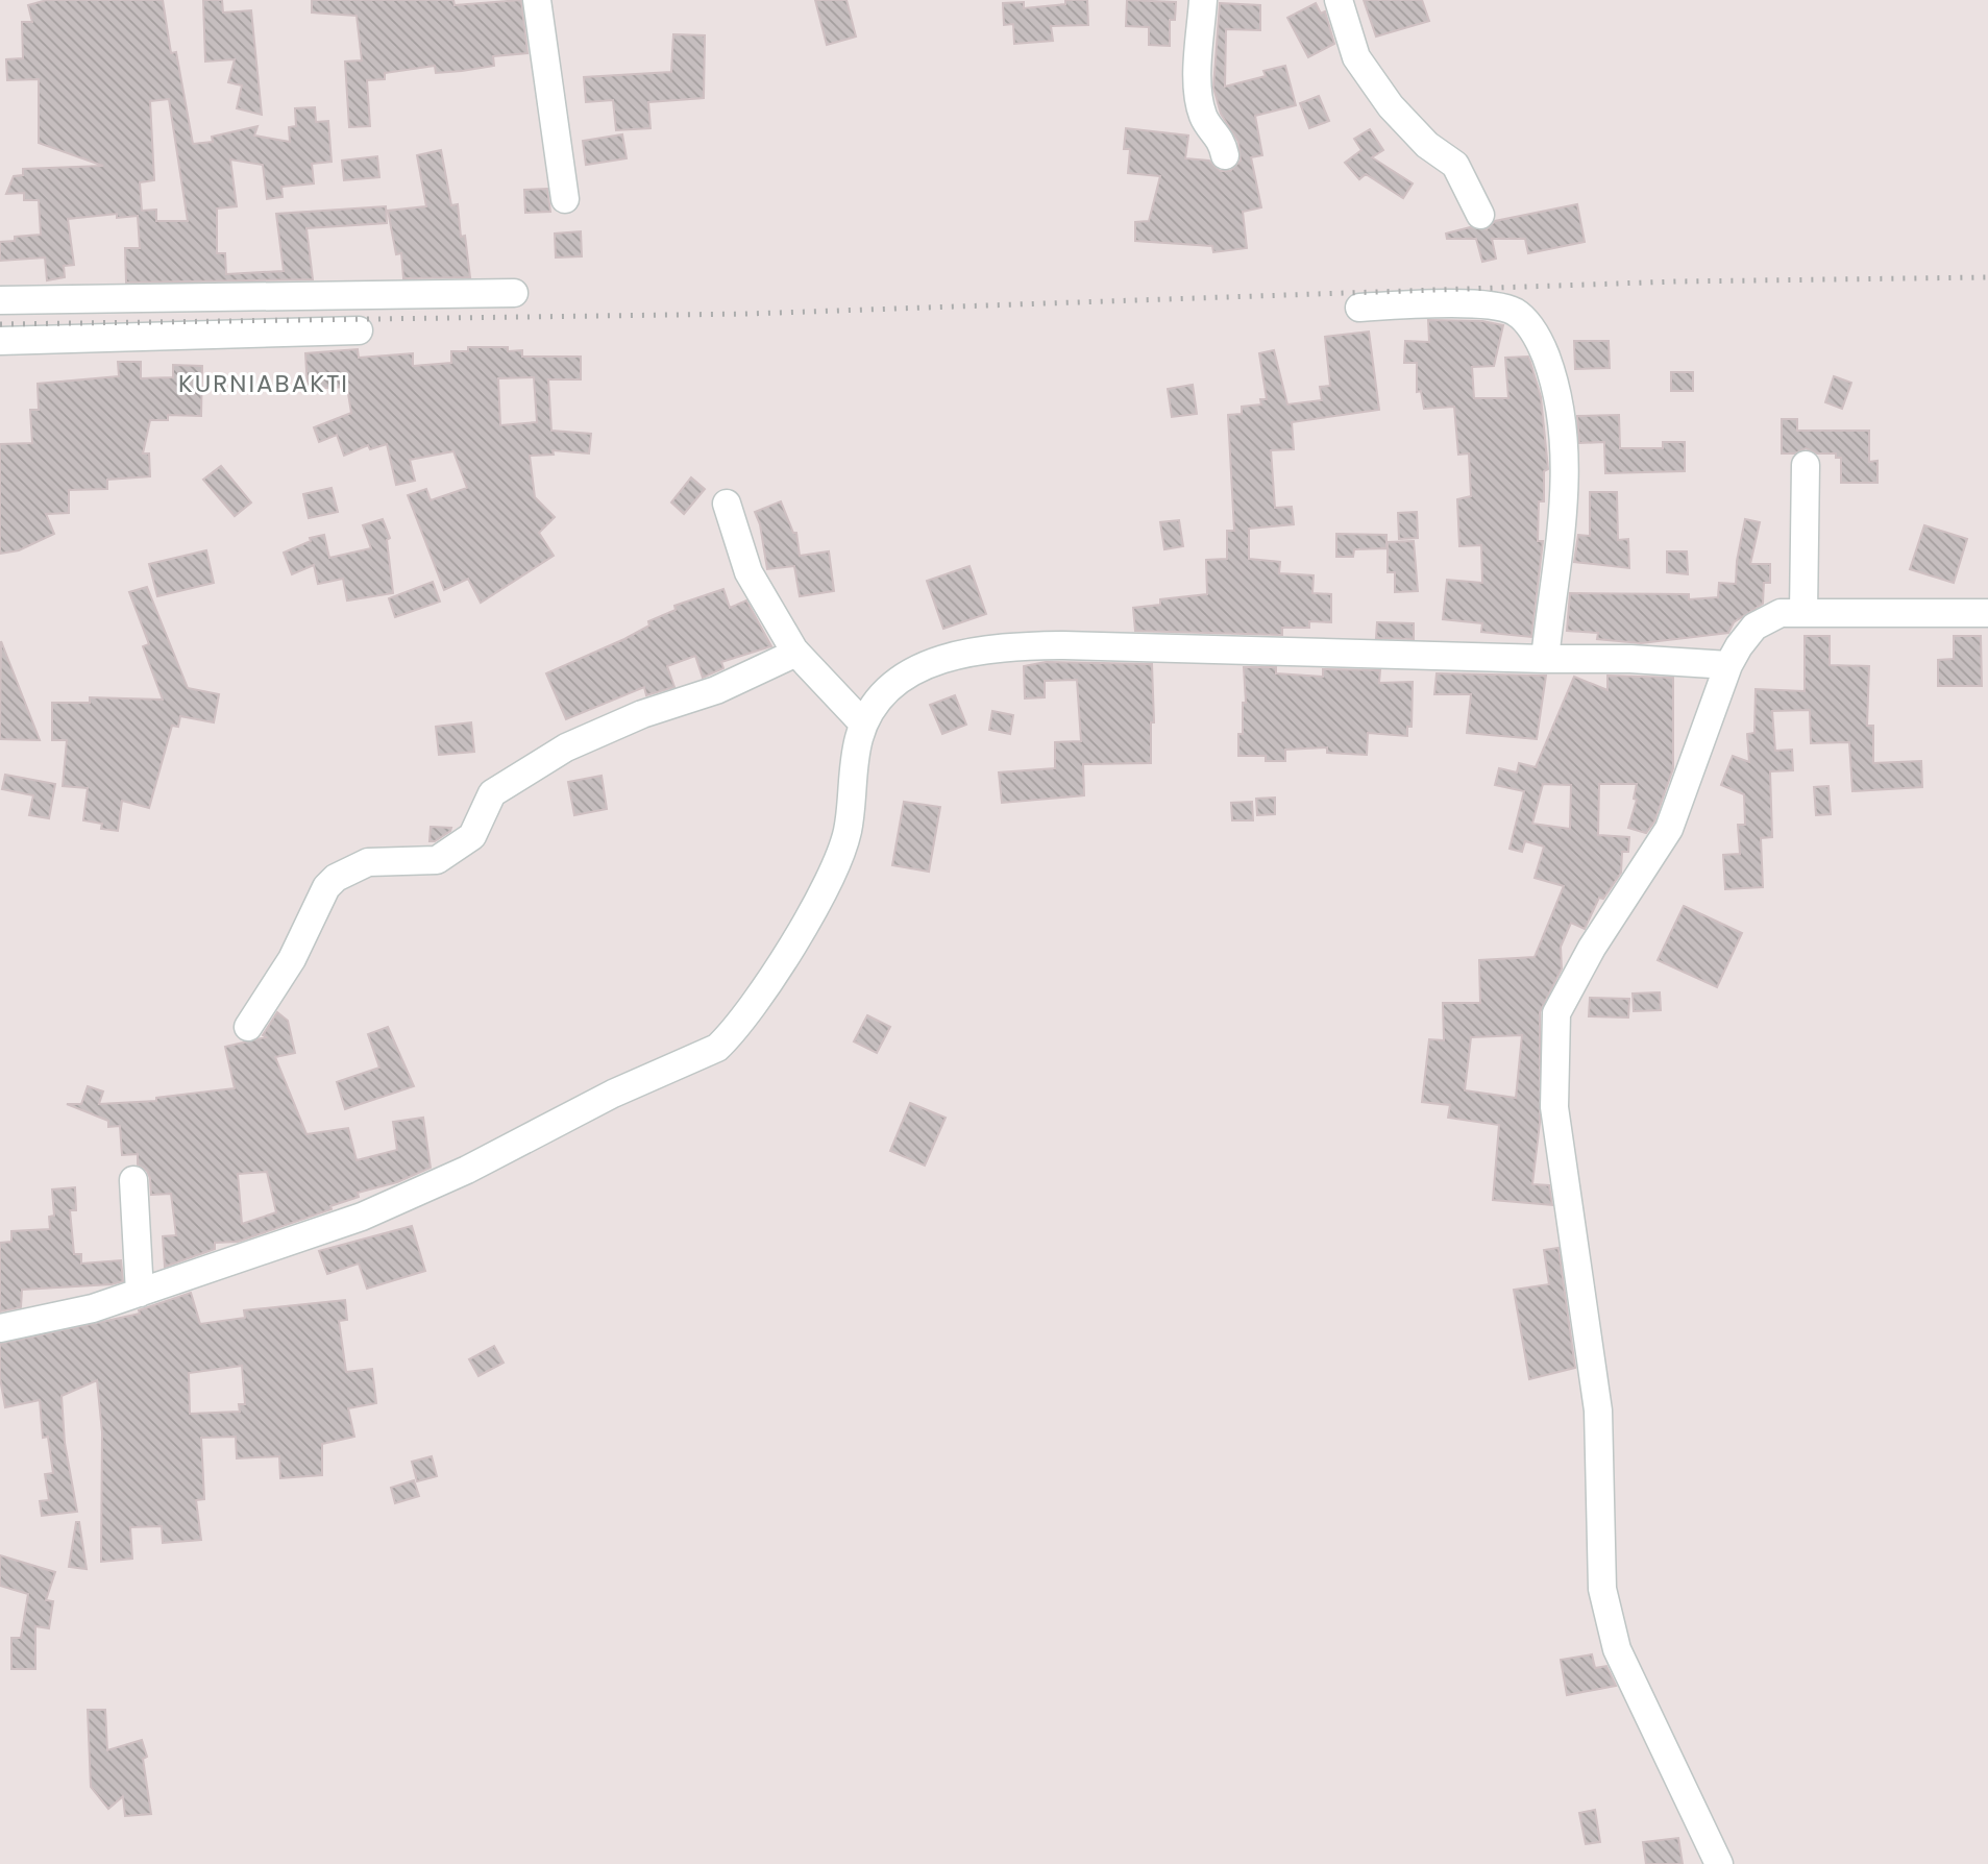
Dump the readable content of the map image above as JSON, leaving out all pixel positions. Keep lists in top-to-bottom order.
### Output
{
  "districts": ["KURNIABAKTI"]
}
